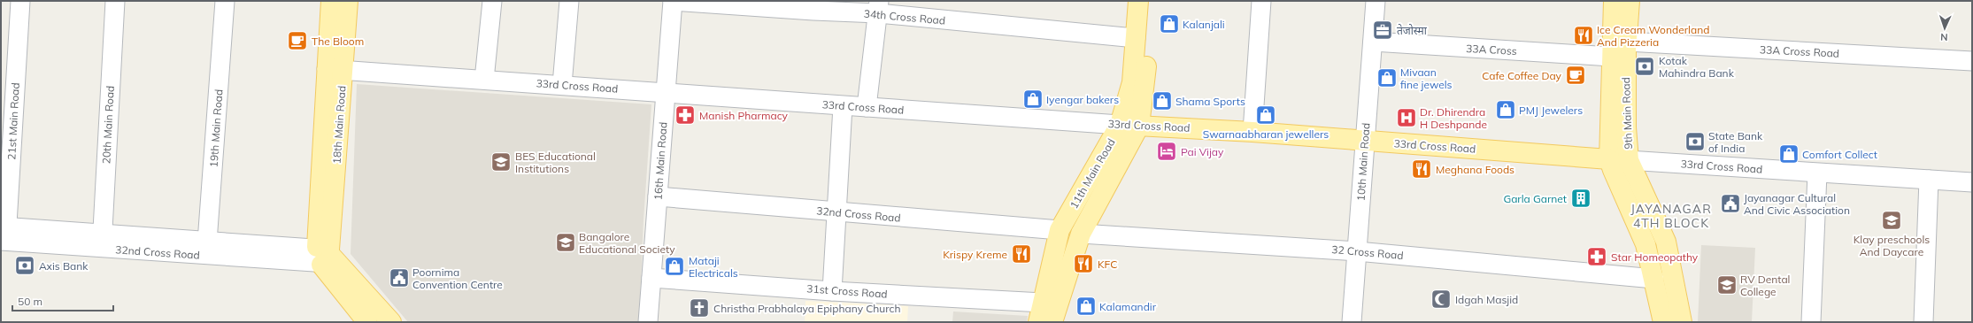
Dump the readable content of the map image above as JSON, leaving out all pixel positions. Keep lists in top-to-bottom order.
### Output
{
  "streets": {
    "main road": [
      "33rd Cross Road",
      "9th Main Road",
      "18th Main Road",
      "11th Main Road"
    ],
    "street": [
      "34th Cross Road",
      "33A Cross",
      "33A Cross Road",
      "21st Main Road",
      "20th Main Road",
      "19th Main Road",
      "16th Main Road",
      "10th Main Road",
      "32nd Cross Road",
      "32 Cross Road",
      "31st Cross Road"
    ]
  },
  "crossings": [
    ["34th Cross Road", "16th Main Road"],
    ["34th Cross Road", "11th Main Road"],
    ["33A Cross", "9th Main Road"],
    ["33A Cross", "10th Main Road"],
    ["33A Cross Road", "9th Main Road"],
    ["33rd Cross Road", "9th Main Road"],
    ["33rd Cross Road", "18th Main Road"],
    ["33rd Cross Road", "16th Main Road"],
    ["33rd Cross Road", "10th Main Road"],
    ["33rd Cross Road", "11th Main Road"],
    ["9th Main Road", "32 Cross Road"],
    ["21st Main Road", "32nd Cross Road"],
    ["20th Main Road", "32nd Cross Road"],
    ["18th Main Road", "32nd Cross Road"],
    ["19th Main Road", "32nd Cross Road"],
    ["16th Main Road", "32nd Cross Road"],
    ["16th Main Road", "31st Cross Road"],
    ["10th Main Road", "32 Cross Road"],
    ["11th Main Road", "32nd Cross Road"],
    ["11th Main Road", "32 Cross Road"],
    ["11th Main Road", "31st Cross Road"]
  ],
  "districts": ["JAYANAGAR 4TH BLOCK"],
  "places": {
    "shop": [
      "Kalanjali",
      "Mivaan fine jewels",
      "Iyengar bakers",
      "Shama Sports",
      "PMJ Jewelers",
      "Swarnaabharan jewellers",
      "Comfort Collect",
      "Mataji Electricals",
      "Kalamandir"
    ],
    "office": ["तेजोस्मा"],
    "restaurant": [
      "Ice Cream Wonderland And Pizzeria",
      "Meghana Foods",
      "Krispy Kreme",
      "KFC"
    ],
    "cafe": ["The Bloom", "Cafe Coffee Day"],
    "bank": ["Kotak Mahindra Bank", "State Bank of India", "Axis Bank"],
    "pharmacy": ["Manish Pharmacy", "Star Homeopathy"],
    "hospital": ["Dr. Dhirendra H Deshpande"],
    "hotel": ["Pai Vijay"],
    "school or university": [
      "BES Educational Institutions",
      "Klay preschools And Daycare",
      "Bangalore Educational Society",
      "RV Dental College"
    ],
    "building": ["Garla Garnet"],
    "public building": ["Jayanagar Cultural And Civic Association", "Poornima Convention Centre"],
    "mosque": ["Idgah Masjid"],
    "church": ["Christha Prabhalaya Epiphany Church"]
  },
  "scale_bar": "50 m",
  "north": "bottom"
}
